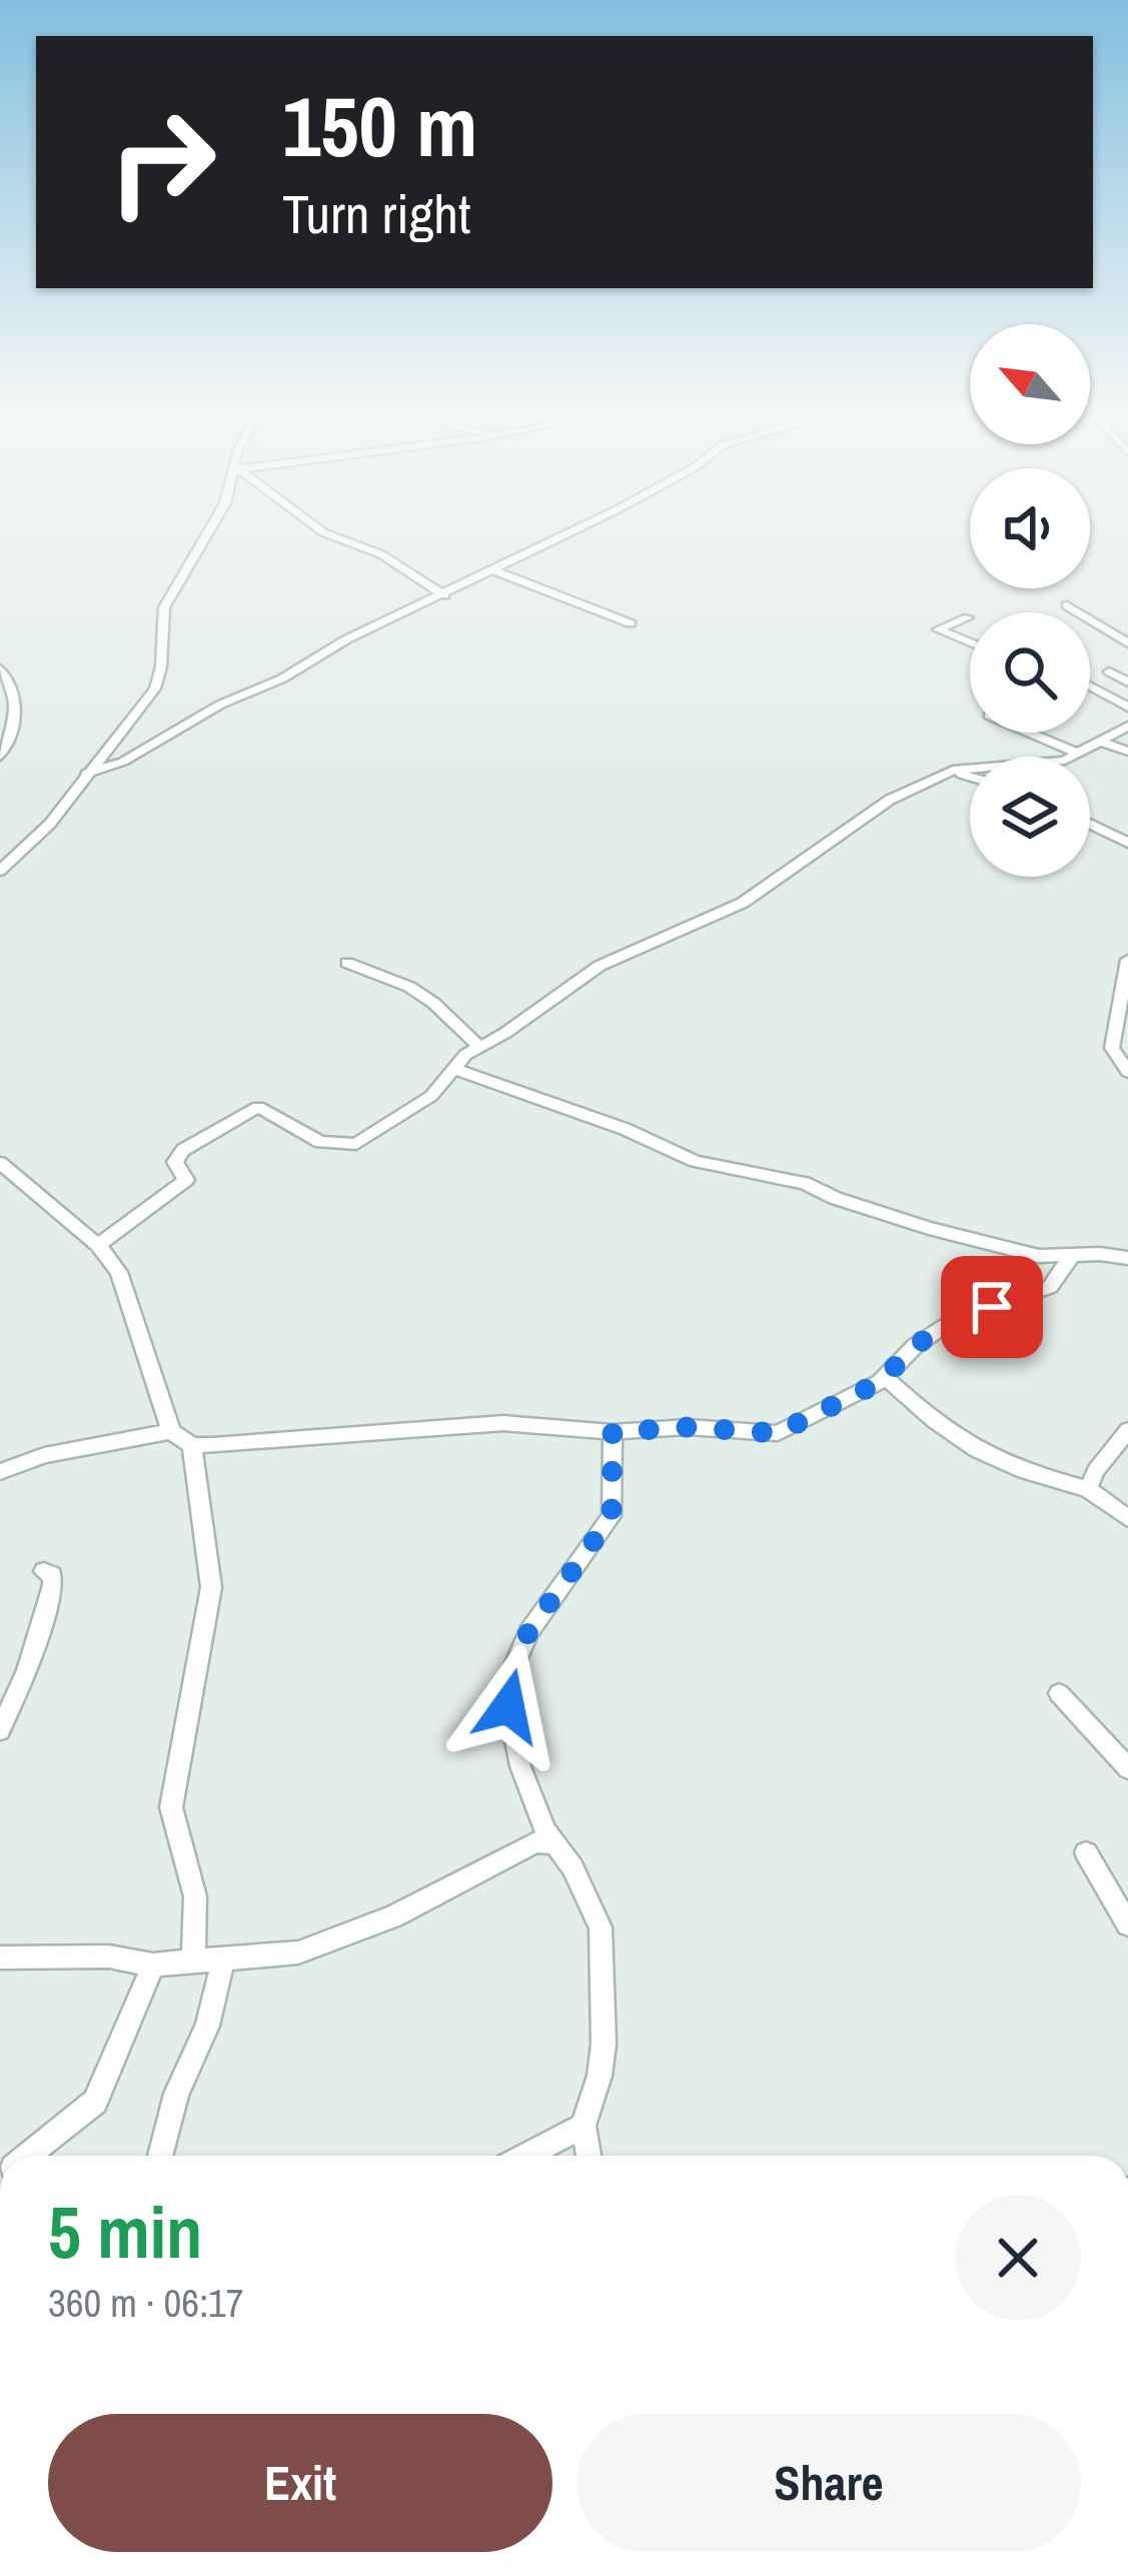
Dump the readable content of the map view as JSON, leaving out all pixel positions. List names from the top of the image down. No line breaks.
{"north":"top left","page":{"turn":["150 m","Turn right"],"heading":["5 min","360 m · 06:17"],"buttons":["Exit","Share"]}}
